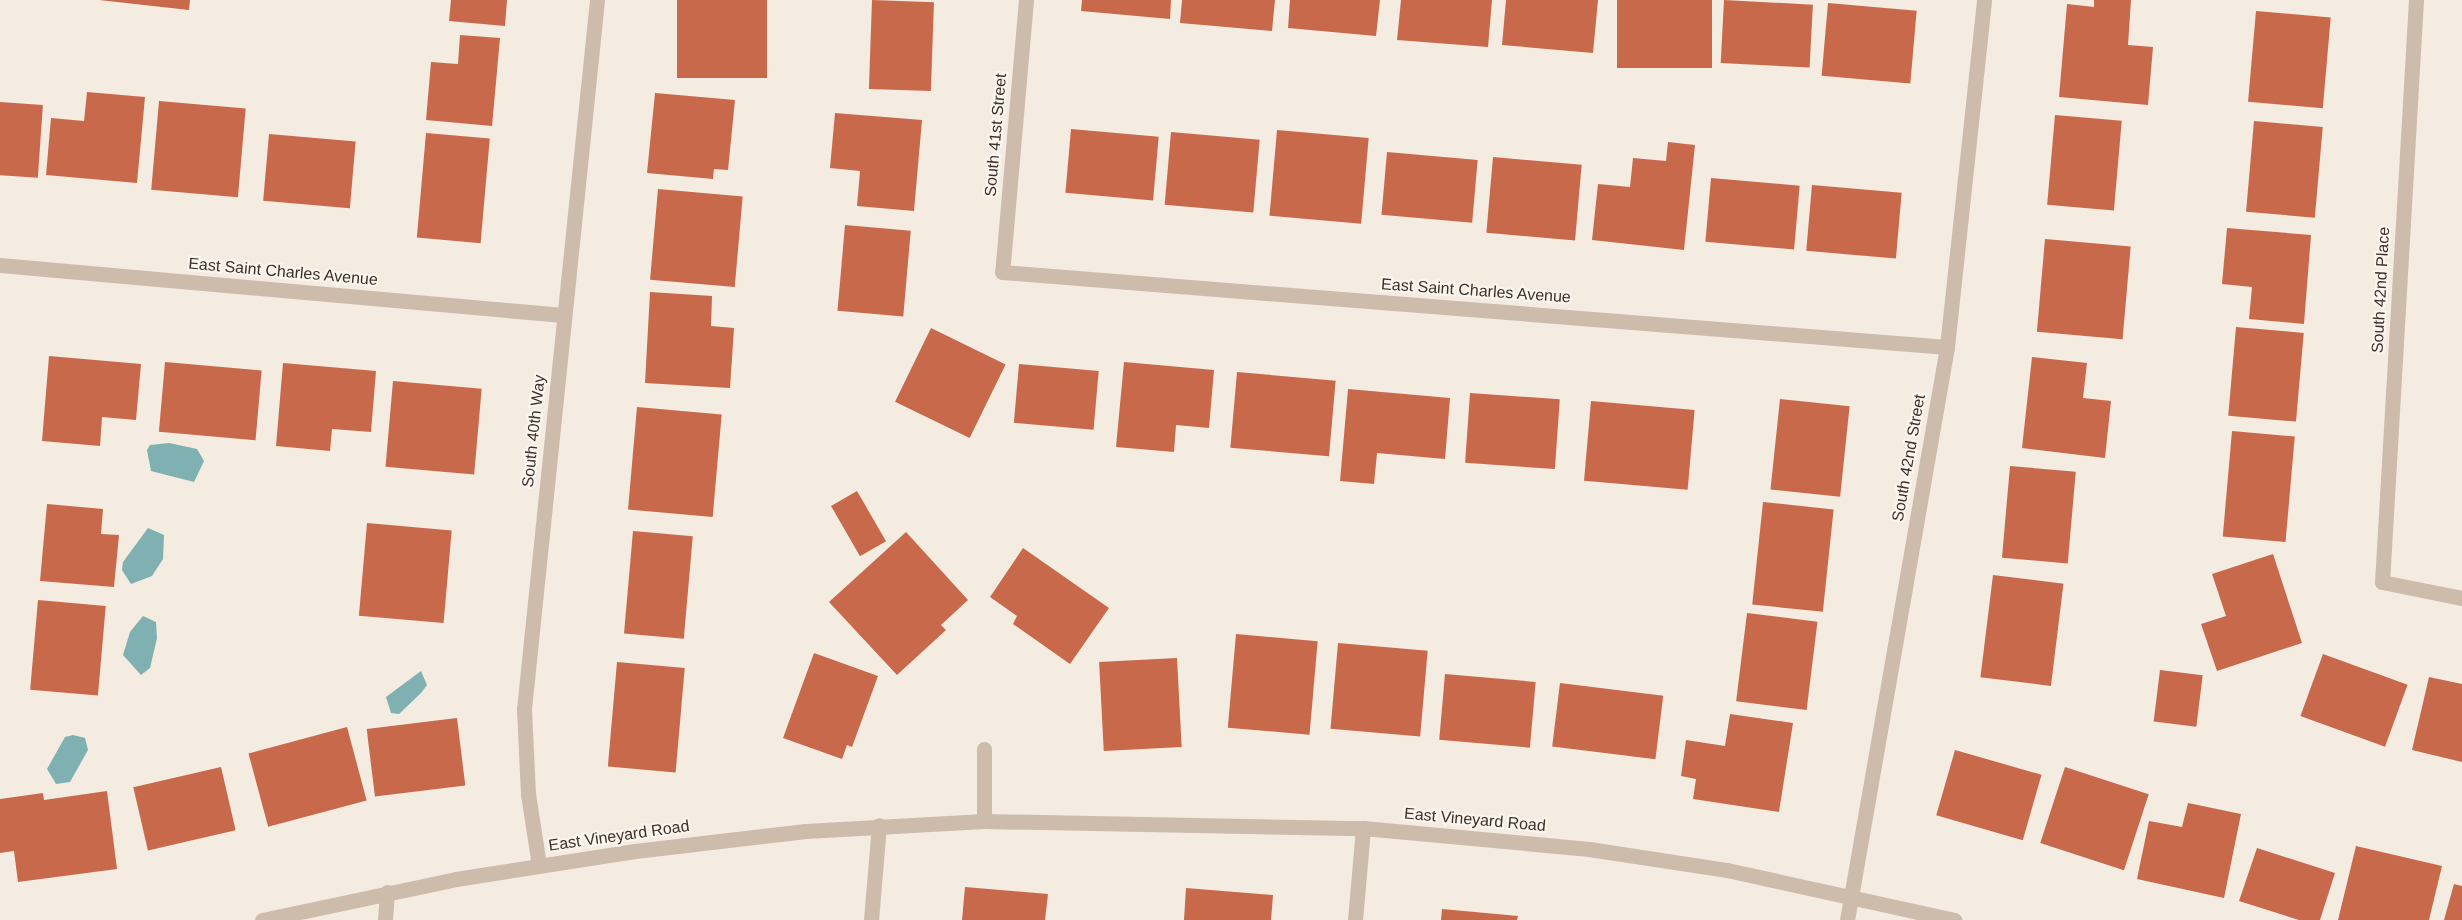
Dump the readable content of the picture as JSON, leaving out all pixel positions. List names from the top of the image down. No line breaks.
{"streets":{"street":["South 41st Street","East Saint Charles Avenue","South 42nd Place","South 40th Way","South 42nd Street","East Vineyard Road"]},"crossings":[["South 41st Street","East Saint Charles Avenue"],["East Saint Charles Avenue","South 40th Way"],["East Saint Charles Avenue","South 42nd Street"],["South 40th Way","East Vineyard Road"],["South 42nd Street","East Vineyard Road"]]}
